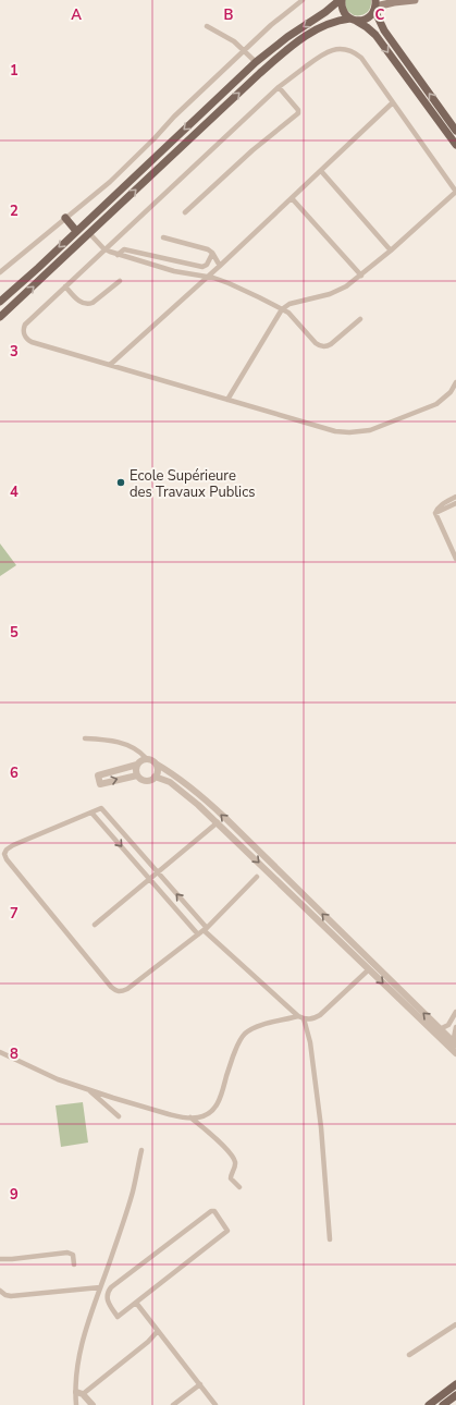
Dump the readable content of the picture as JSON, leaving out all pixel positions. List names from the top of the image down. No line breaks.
{"places":["Ecole Supérieure des Travaux Publics"],"grid":{"columns":["A","B","C"],"rows":["1","2","3","4","5","6","7","8","9"]}}
